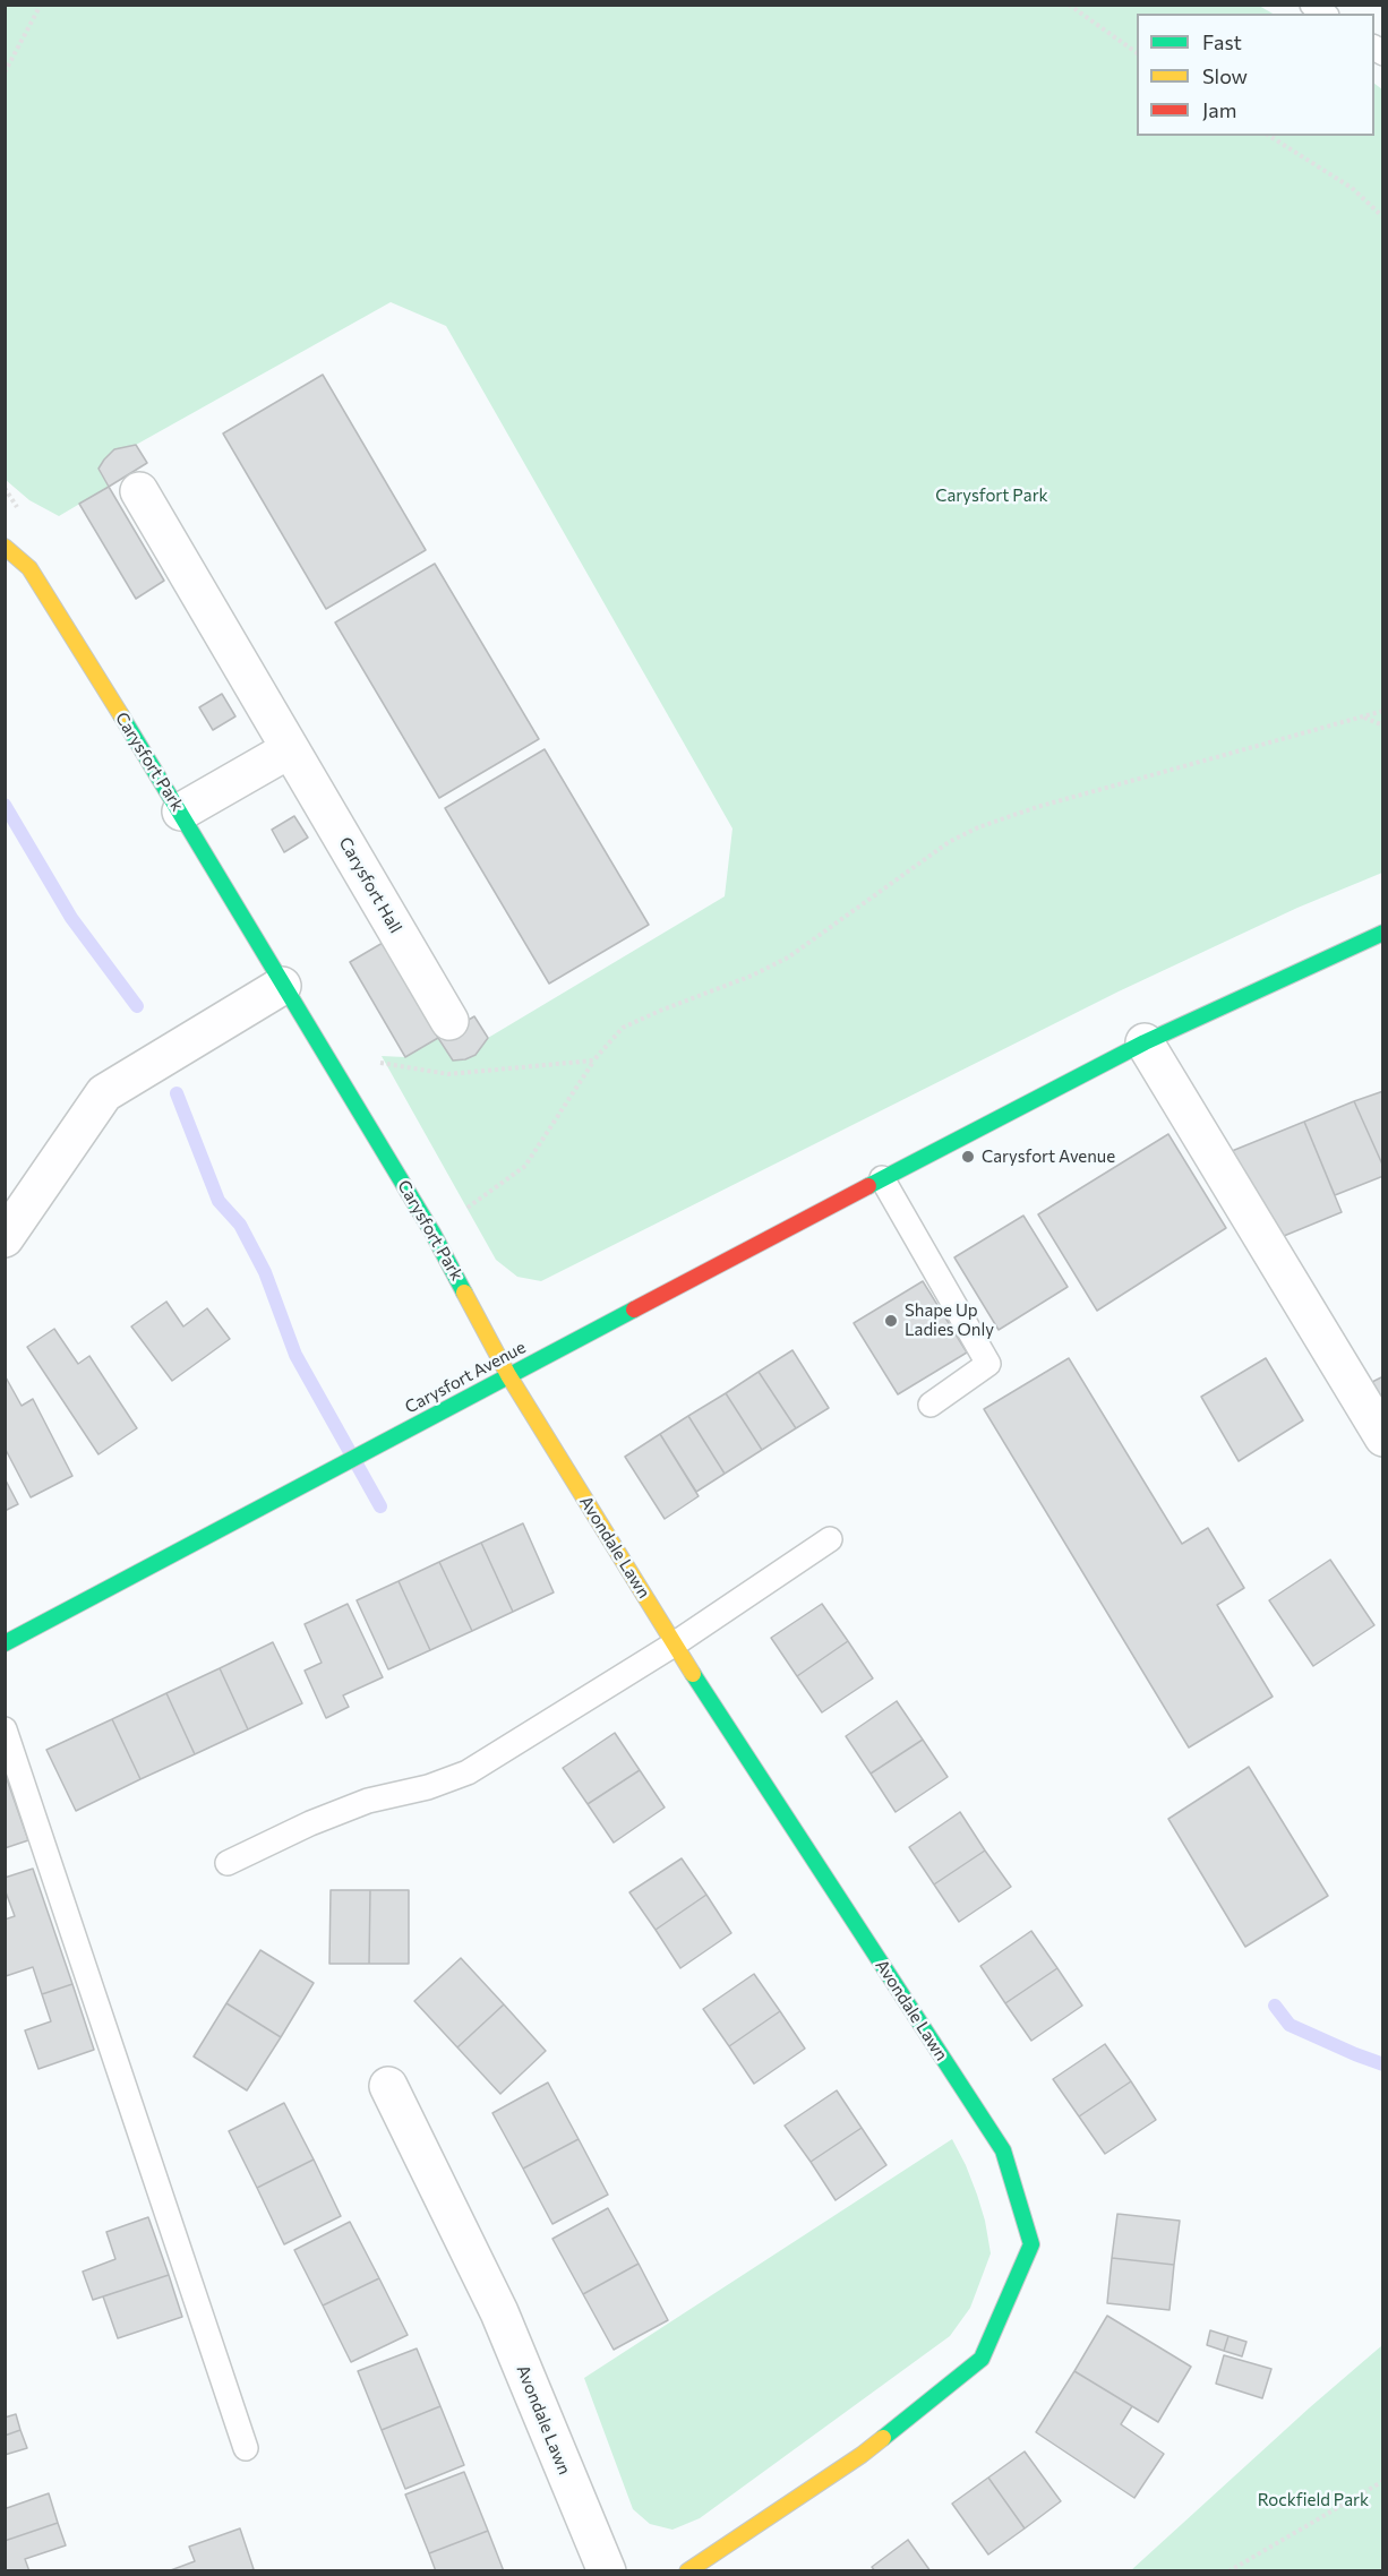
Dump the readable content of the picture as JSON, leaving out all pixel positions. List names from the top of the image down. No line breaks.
{"streets":{"street":["Carysfort Park","Carysfort Hall","Carysfort Avenue","Avondale Lawn"]},"crossings":[["Carysfort Park","Carysfort Avenue"],["Carysfort Park","Avondale Lawn"],["Carysfort Avenue","Avondale Lawn"]],"parks":["Carysfort Park","Rockfield Park"],"places":["Carysfort Avenue","Shape Up Ladies Only"],"legend":["Fast","Slow","Jam"]}
